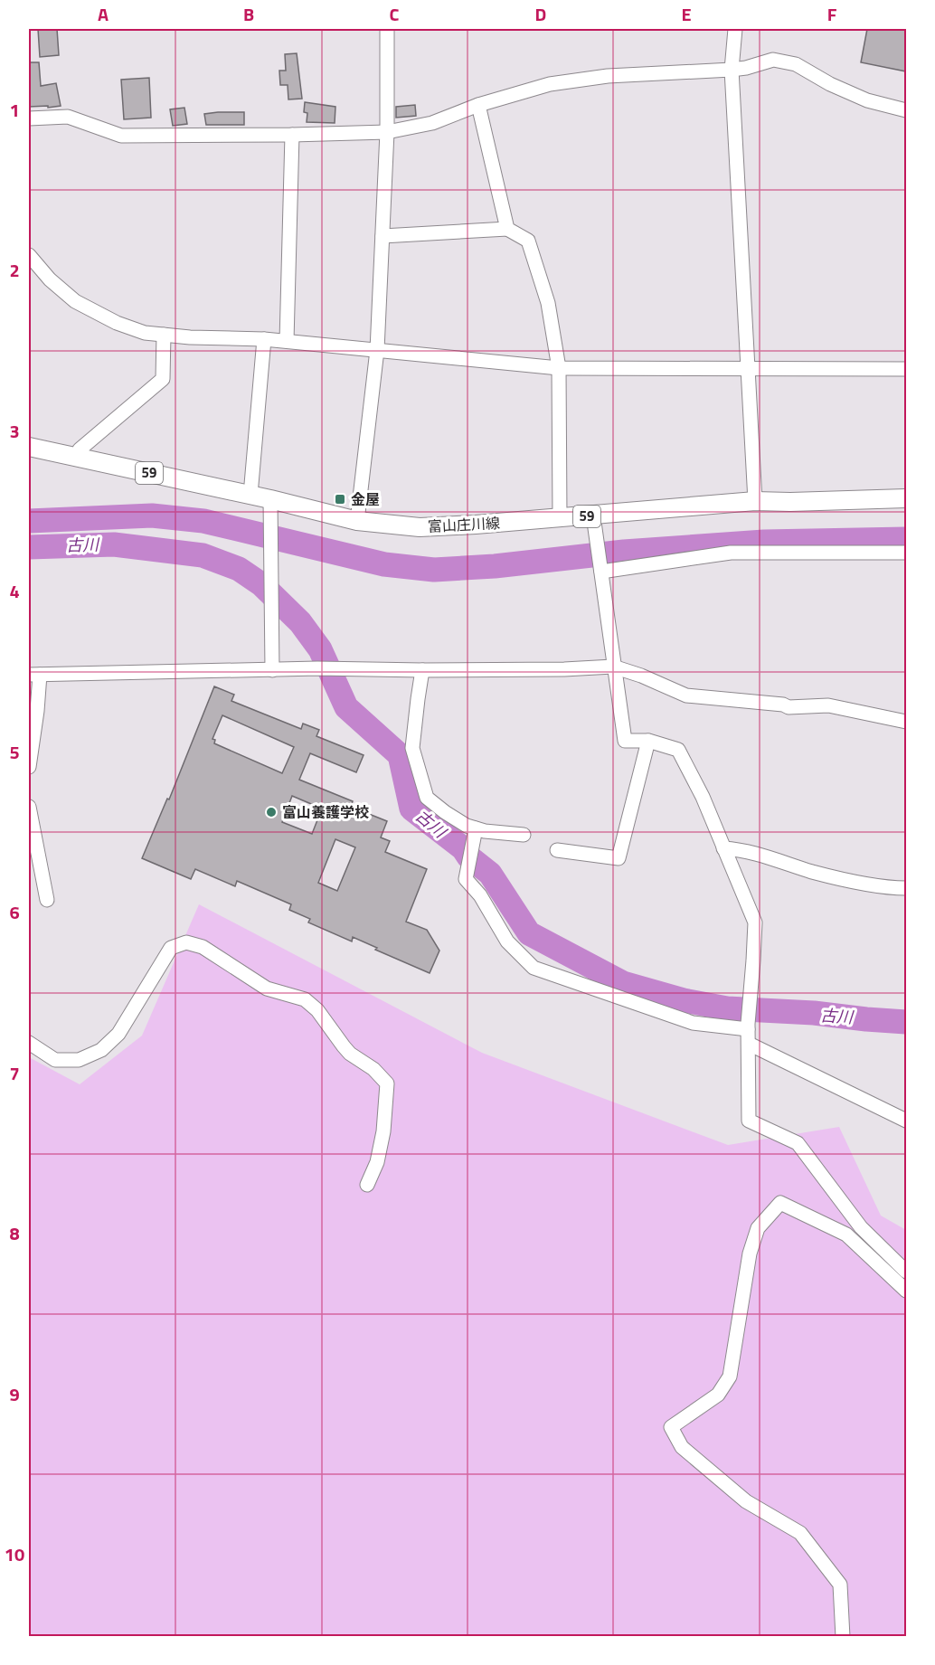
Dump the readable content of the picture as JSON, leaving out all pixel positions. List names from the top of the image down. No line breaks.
{"streets":{"main road":["59","富山庄川線"]},"water":["古川"],"places":{"transit":["金屋"],"other":["富山養護学校"]},"grid":{"columns":["A","B","C","D","E","F"],"rows":["1","2","3","4","5","6","7","8","9","10"]}}
